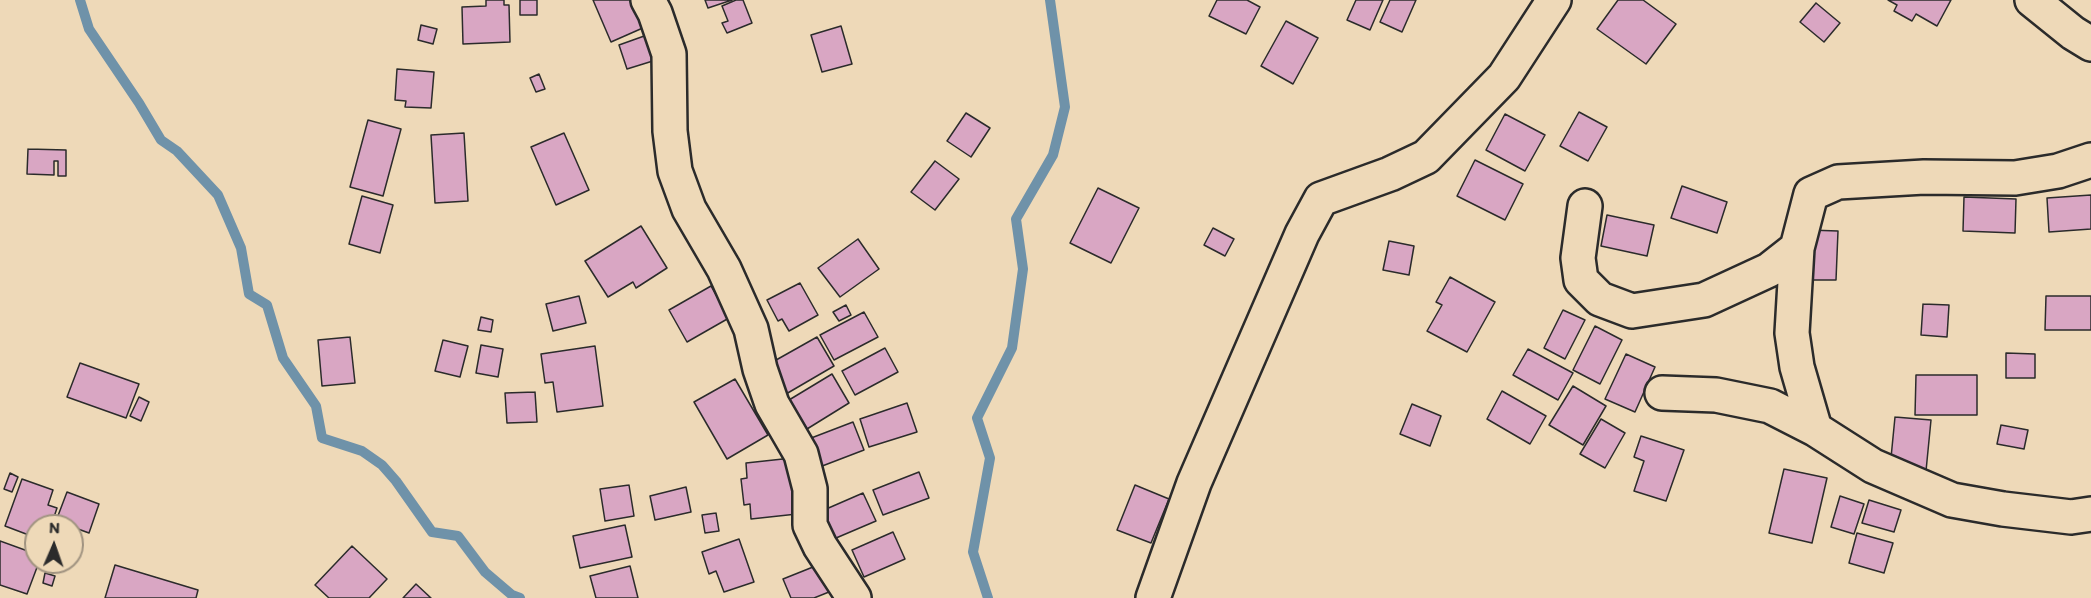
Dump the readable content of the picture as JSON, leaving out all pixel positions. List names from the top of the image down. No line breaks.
{"north":"top"}
